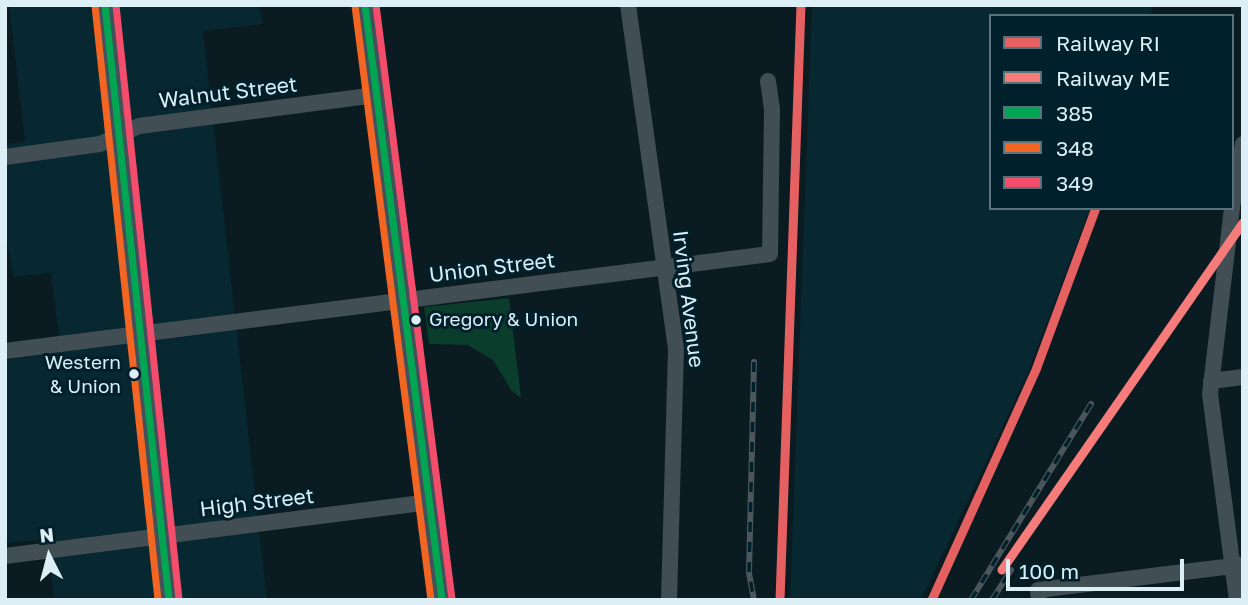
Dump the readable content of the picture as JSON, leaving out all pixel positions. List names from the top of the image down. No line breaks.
{"streets":{"street":["Walnut Street","Union Street","Irving Avenue","High Street"]},"crossings":[["Union Street","Irving Avenue"]],"places":["Gregory & Union","Western & Union"],"lines":["rail line RI","transit line 385","transit line 349","transit line 348","rail line ME"],"legend":["Railway RI","Railway ME","385","348","349"],"scale_bar":"100 m","north":"top"}
